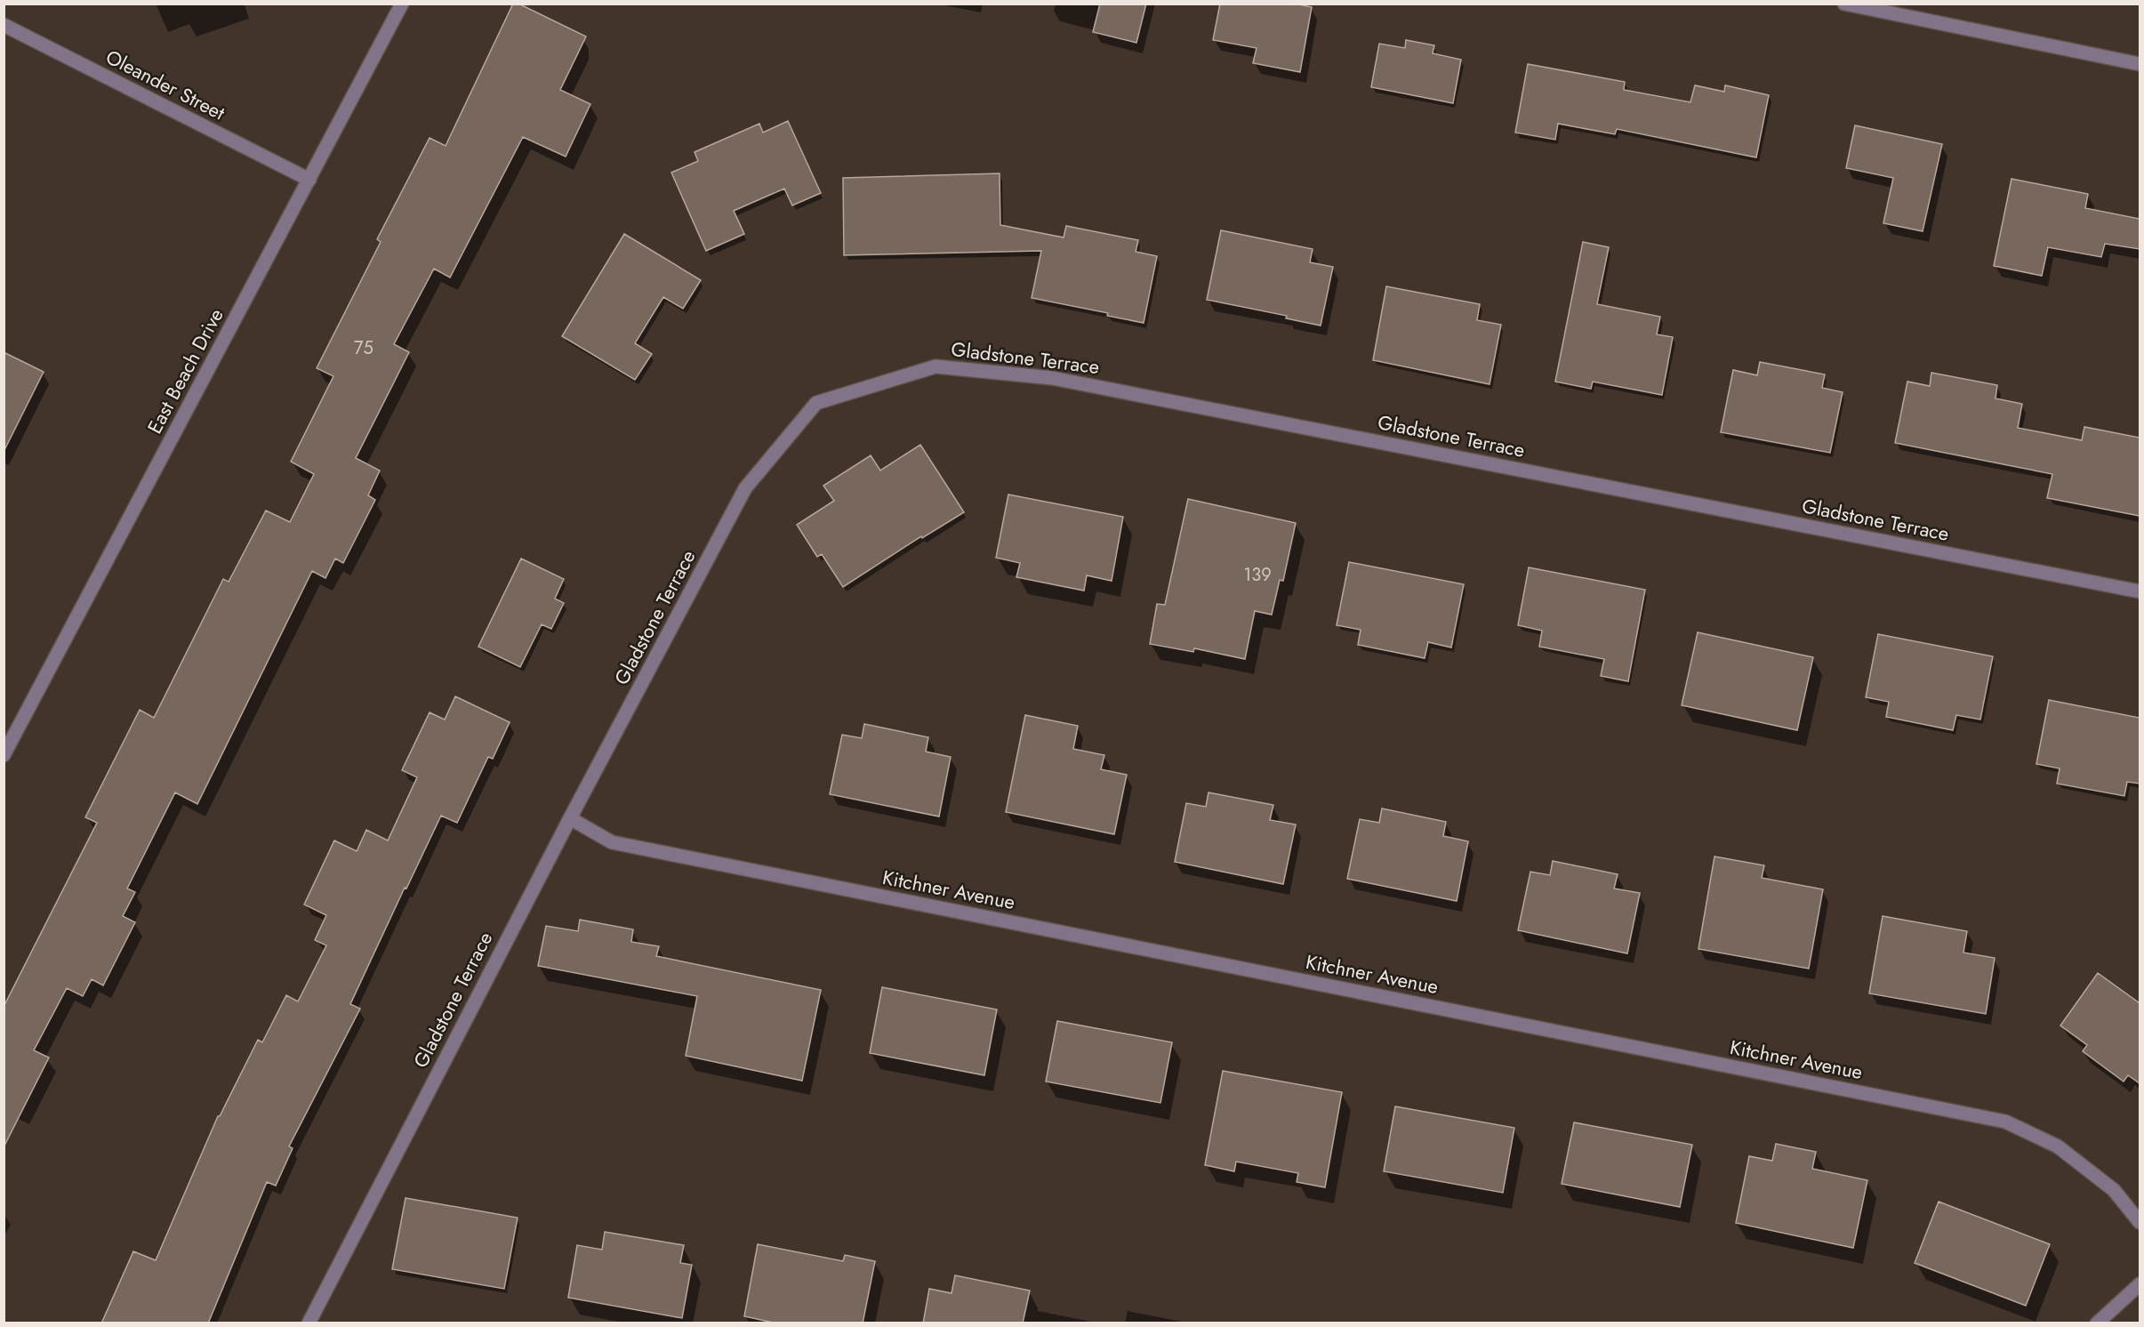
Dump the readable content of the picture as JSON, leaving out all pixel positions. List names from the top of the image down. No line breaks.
{"streets":{"street":["Oleander Street","Gladstone Terrace","East Beach Drive","Kitchner Avenue"]},"crossings":[["Oleander Street","East Beach Drive"],["Gladstone Terrace","Kitchner Avenue"]],"house_numbers":["75","139"]}
